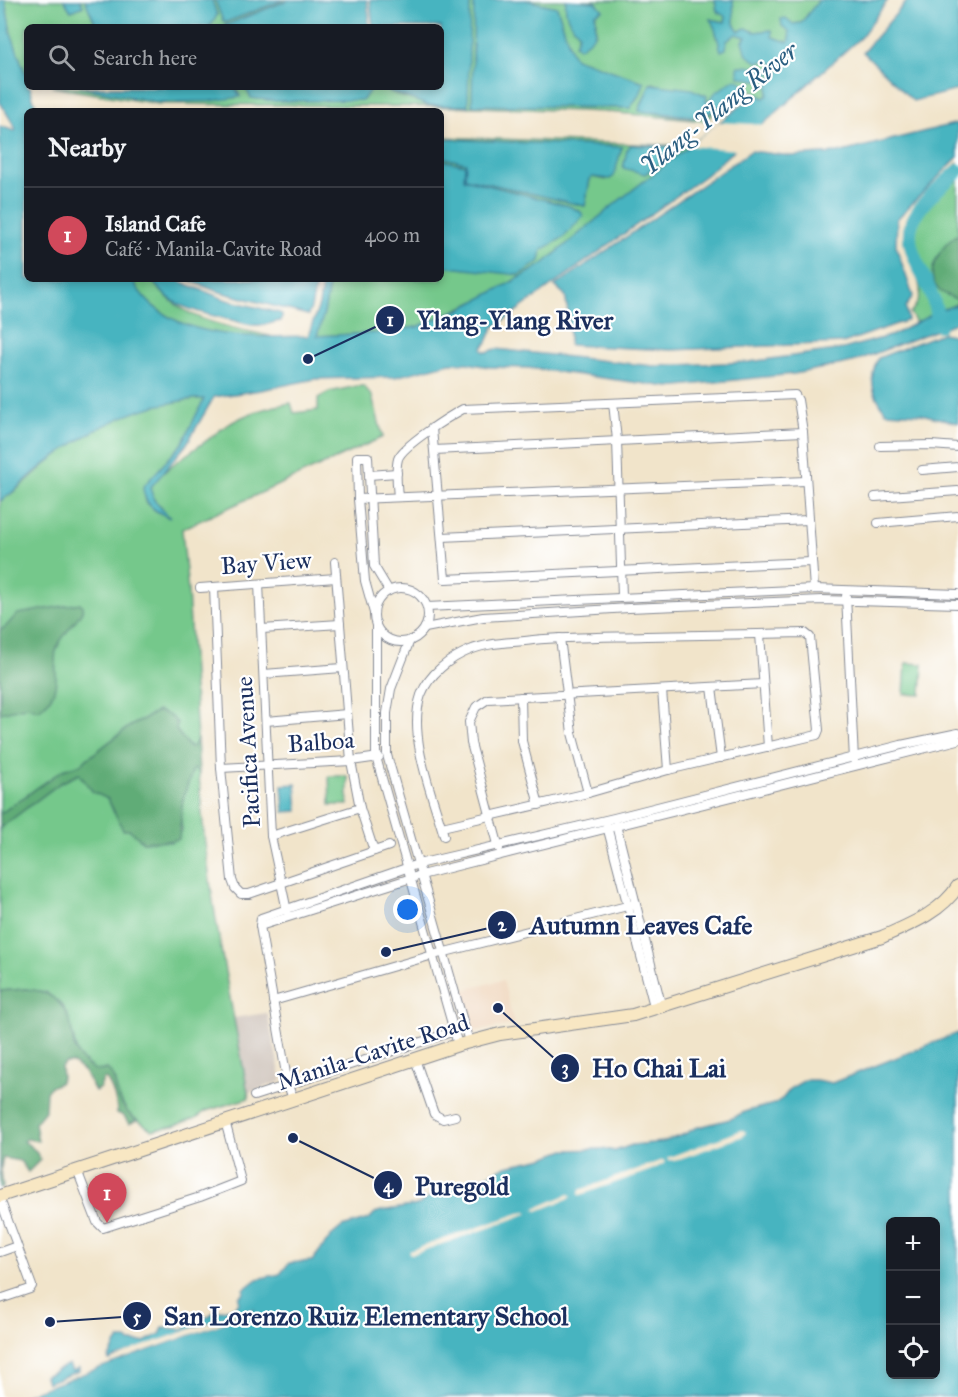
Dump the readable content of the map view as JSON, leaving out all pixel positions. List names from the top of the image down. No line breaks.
{"streets":{"main road":["Manila-Cavite Road"],"street":["Bay View","Balboa","Pacifica Avenue"]},"crossings":[["Bay View","Pacifica Avenue"],["Balboa","Pacifica Avenue"]],"water":["Ylang-Ylang River"],"places":["Ylang-Ylang River","Autumn Leaves Cafe","Ho Chai Lai","Puregold","San Lorenzo Ruiz Elementary School"],"page":{"search":"Search here","heading":"Nearby","list":[{"mark":"1","name":"Island Cafe","note":"Café · Manila-Cavite Road","value":"400 m"}],"pins":"1","map_buttons":["+","−"]}}
